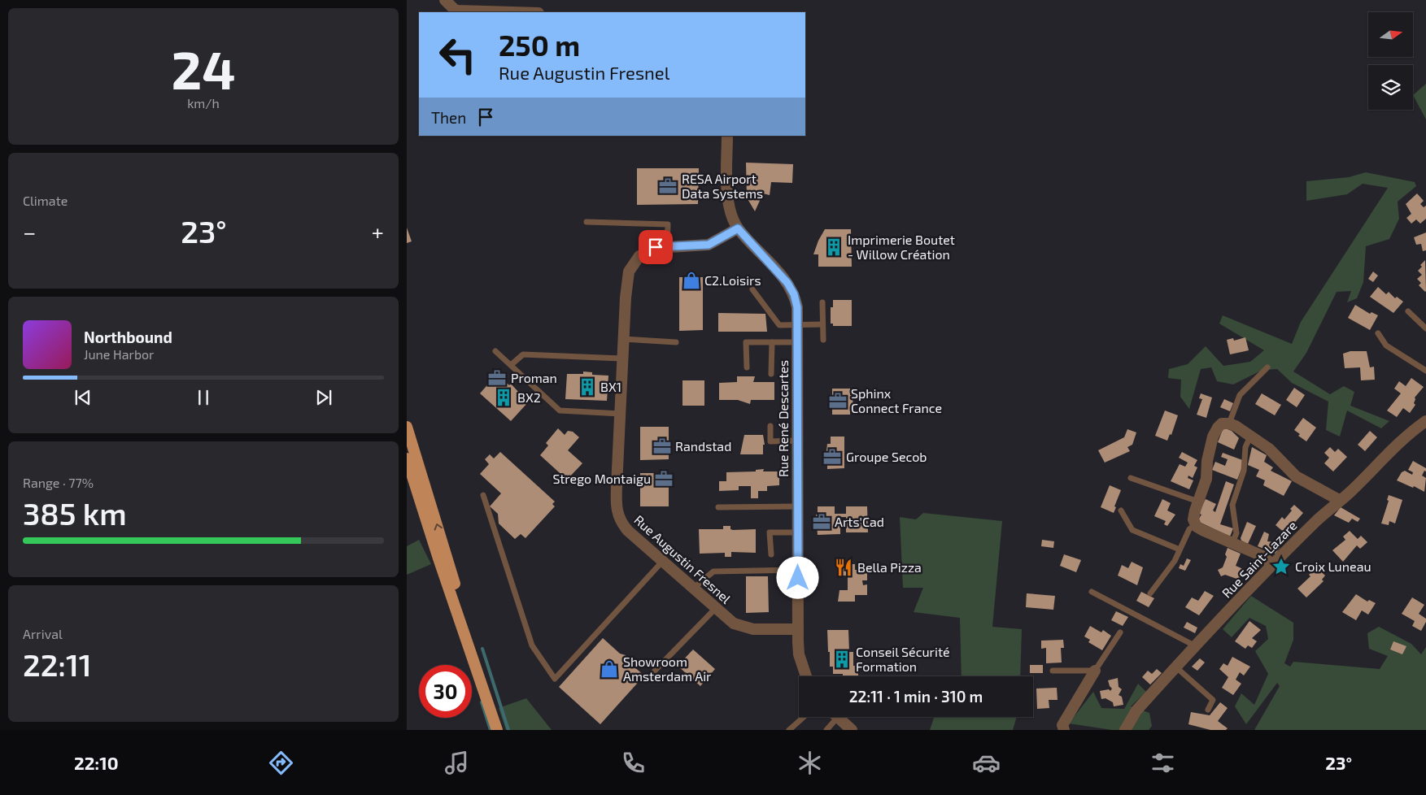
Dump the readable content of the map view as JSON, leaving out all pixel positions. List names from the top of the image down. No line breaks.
{"streets":{"street":["Rue René Descartes","Rue Augustin Fresnel","Rue Saint-Lazare"]},"crossings":[["Rue René Descartes","Rue Augustin Fresnel"]],"places":{"office":["RESA Airport Data Systems","Proman","Sphinx Connect France","Randstad","Groupe Secob","Strego Montaigu","Arts'Cad"],"building":["Imprimerie Boutet - Willow Création","BX1","BX2","Conseil Sécurité Formation"],"shop":["C2.Loisirs","Showroom Amsterdam Air"],"place":["Croix Luneau"],"restaurant":["Bella Pizza"]},"north":"right","page":{"tile":[["24","km/h"],"Climate",["Range · 77%","385 km"],["Arrival","22:11"]],"turn":["250 m","Rue Augustin Fresnel"],"then":"Then","heat":["−","23°","+"],"song":["Northbound","June Harbor"],"limit":"30","trip":"22:11 · 1 min · 310 m","tabs":["22:10","23°"]}}
